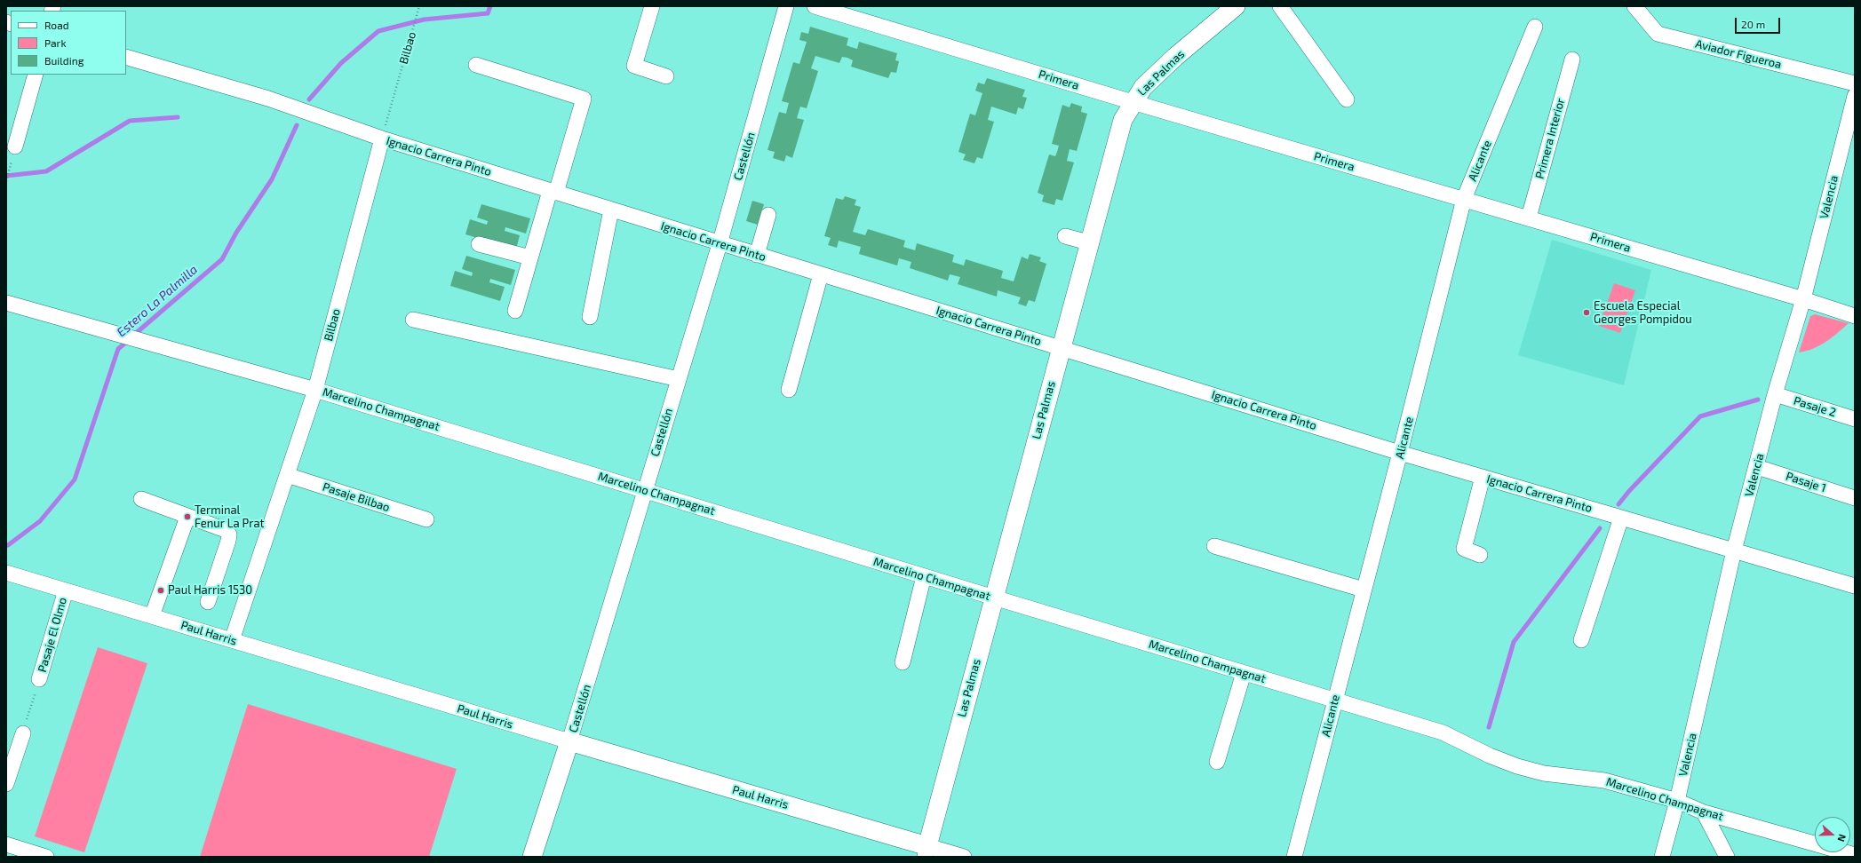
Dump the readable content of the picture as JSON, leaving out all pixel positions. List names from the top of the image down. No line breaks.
{"streets":{"main road":["Las Palmas","Castellón","Paul Harris"],"street":["Bilbao","Aviador Figueroa","Primera","Primera Interior","Ignacio Carrera Pinto","Alicante","Valencia","Pasaje 2","Marcelino Champagnat","Pasaje 1","Pasaje Bilbao","Pasaje El Olmo"]},"crossings":[["Bilbao","Ignacio Carrera Pinto"],["Bilbao","Marcelino Champagnat"],["Bilbao","Pasaje Bilbao"],["Bilbao","Paul Harris"],["Las Palmas","Primera"],["Las Palmas","Ignacio Carrera Pinto"],["Las Palmas","Marcelino Champagnat"],["Las Palmas","Paul Harris"],["Primera","Primera Interior"],["Primera","Alicante"],["Primera","Valencia"],["Ignacio Carrera Pinto","Castellón"],["Ignacio Carrera Pinto","Alicante"],["Ignacio Carrera Pinto","Valencia"],["Castellón","Marcelino Champagnat"],["Castellón","Paul Harris"],["Alicante","Marcelino Champagnat"],["Valencia","Pasaje 2"],["Valencia","Marcelino Champagnat"],["Valencia","Pasaje 1"],["Paul Harris","Pasaje El Olmo"]],"water":["Estero La Palmilla"],"places":["Escuela Especial Georges Pompidou","Terminal Fenur La Prat","Paul Harris 1530"],"legend":["Road","Park","Building"],"scale_bar":"20 m","north":"right"}
